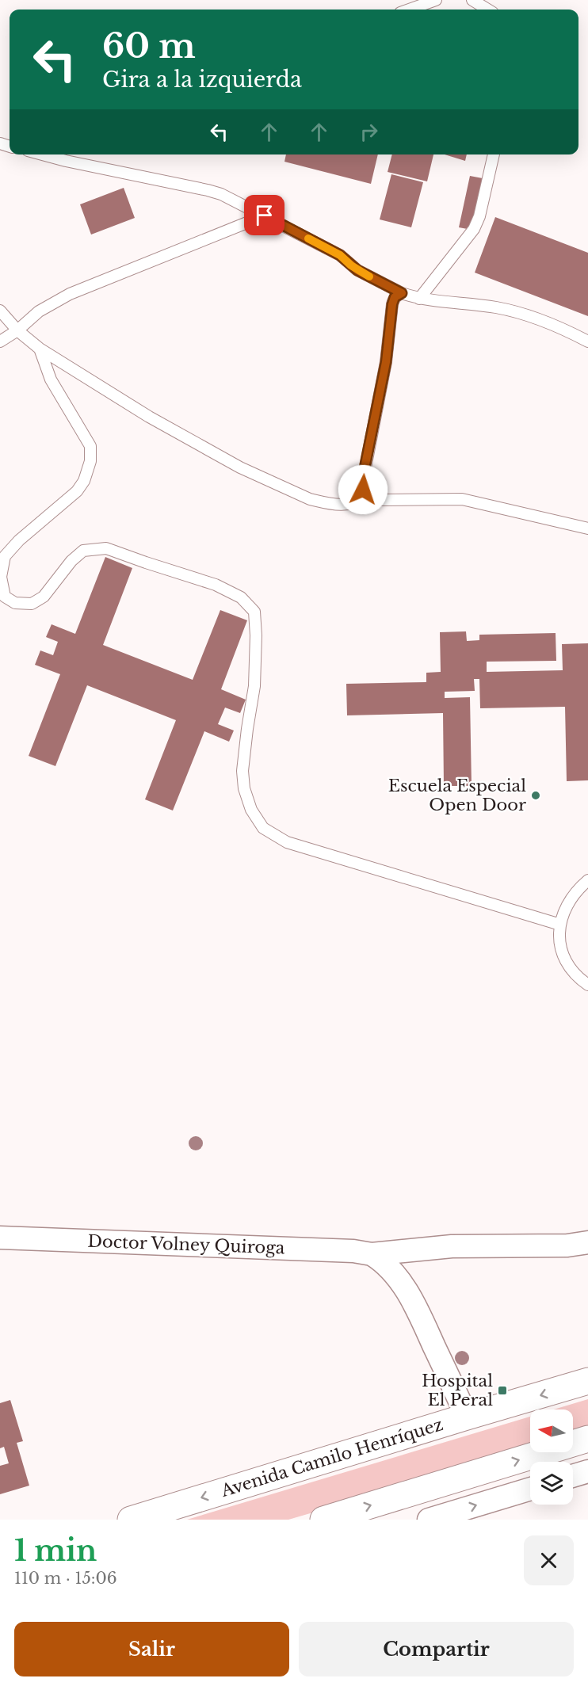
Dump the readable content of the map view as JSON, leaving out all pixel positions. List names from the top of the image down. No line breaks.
{"streets":{"main road":["Avenida Camilo Henríquez"],"street":["Doctor Volney Quiroga"]},"places":{"other":["Escuela Especial Open Door"],"transit":["Hospital El Peral"]},"north":"left","page":{"turn":["60 m","Gira a la izquierda"],"heading":["1 min","110 m · 15:06"],"buttons":["Salir","Compartir"]}}
